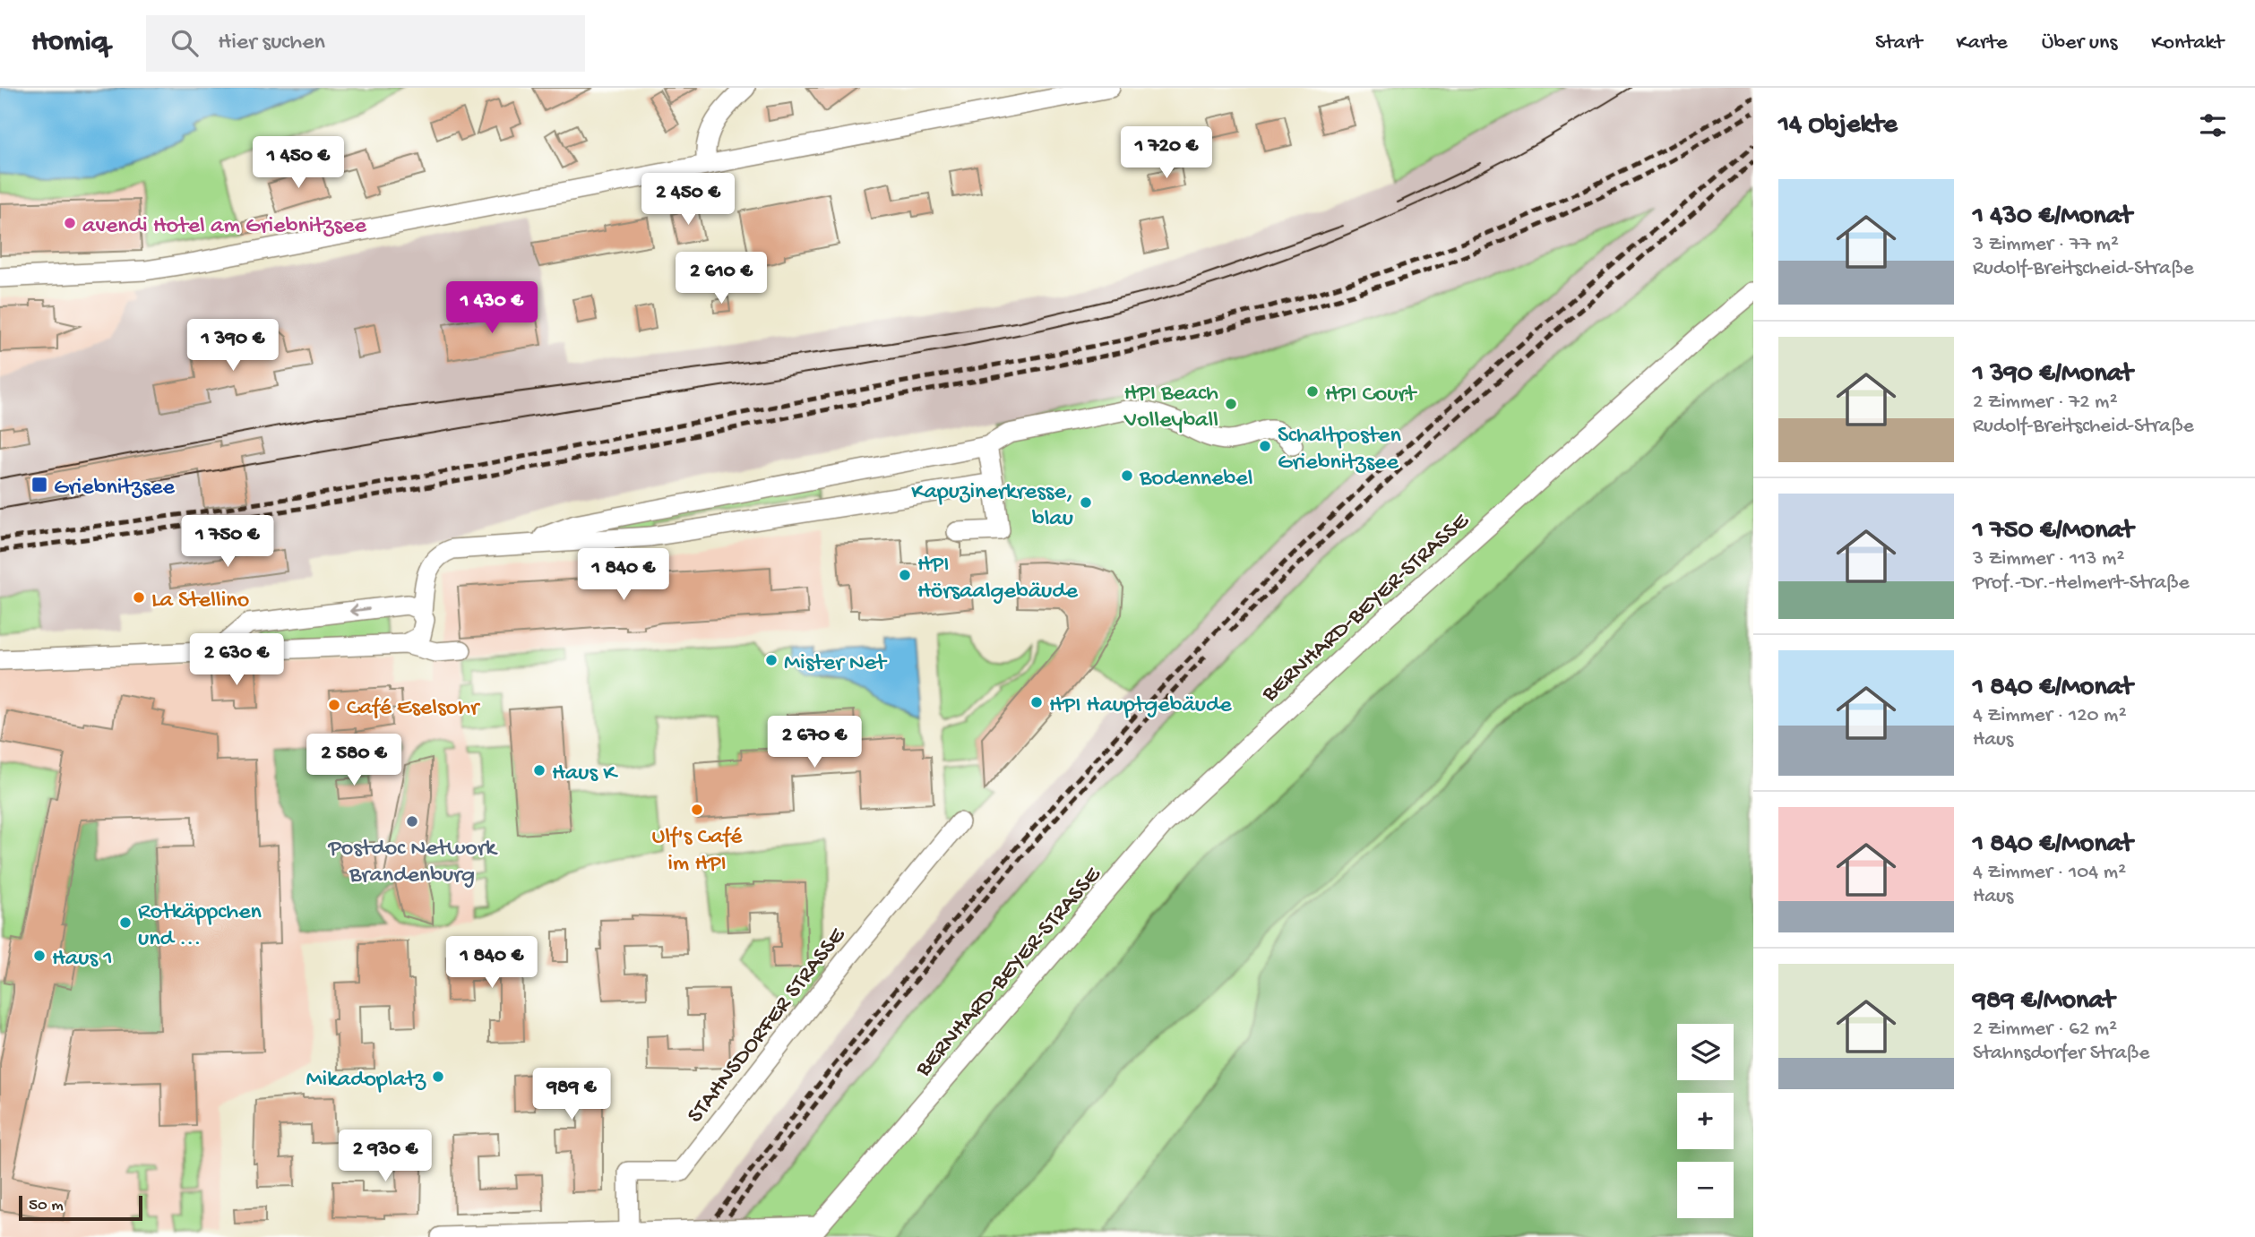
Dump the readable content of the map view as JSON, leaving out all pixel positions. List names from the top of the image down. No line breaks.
{"streets":{"street":["BERNHARD-BEYER-STRASSE","STAHNSDORFER STRASSE"]},"places":{"other":["avendi Hotel am Griebnitzsee","HPI Court","HPI Beach Volleyball","Schaltposten Griebnitzsee","Bodennebel","Kapuzinerkresse, blau","HPI Hörsaalgebäude","La Stellino","Mister Net","HPI Hauptgebäude","Café Eselsohr","Haus K","Ulf's Café im HPI","Postdoc Network Brandenburg","Rotkäppchen und ...","Haus 1","Mikadoplatz"],"transit":["Griebnitzsee"]},"scale_bar":"50 m","page":{"header":"Homiq","search":"Hier suchen","nav":["Start","Karte","Über uns","Kontakt"],"heading":"14 Objekte","price":["1 720 €","1 450 €","2 450 €","2 610 €","1 430 €","1 390 €","1 750 €","1 840 €","2 630 €","2 670 €","2 580 €","1 840 €","989 €","2 930 €"],"list":[{"name":"1 430 €/Monat","note":"3 Zimmer · 77 m² · Rudolf-Breitscheid-Straße"},{"name":"1 390 €/Monat","note":"2 Zimmer · 72 m² · Rudolf-Breitscheid-Straße"},{"name":"1 750 €/Monat","note":"3 Zimmer · 113 m² · Prof.-Dr.-Helmert-Straße"},{"name":"1 840 €/Monat","note":"4 Zimmer · 120 m² · Haus"},{"name":"1 840 €/Monat","note":"4 Zimmer · 104 m² · Haus"},{"name":"989 €/Monat","note":"2 Zimmer · 62 m² · Stahnsdorfer Straße"}],"map_buttons":["+","−"],"scale":"50 m"}}
